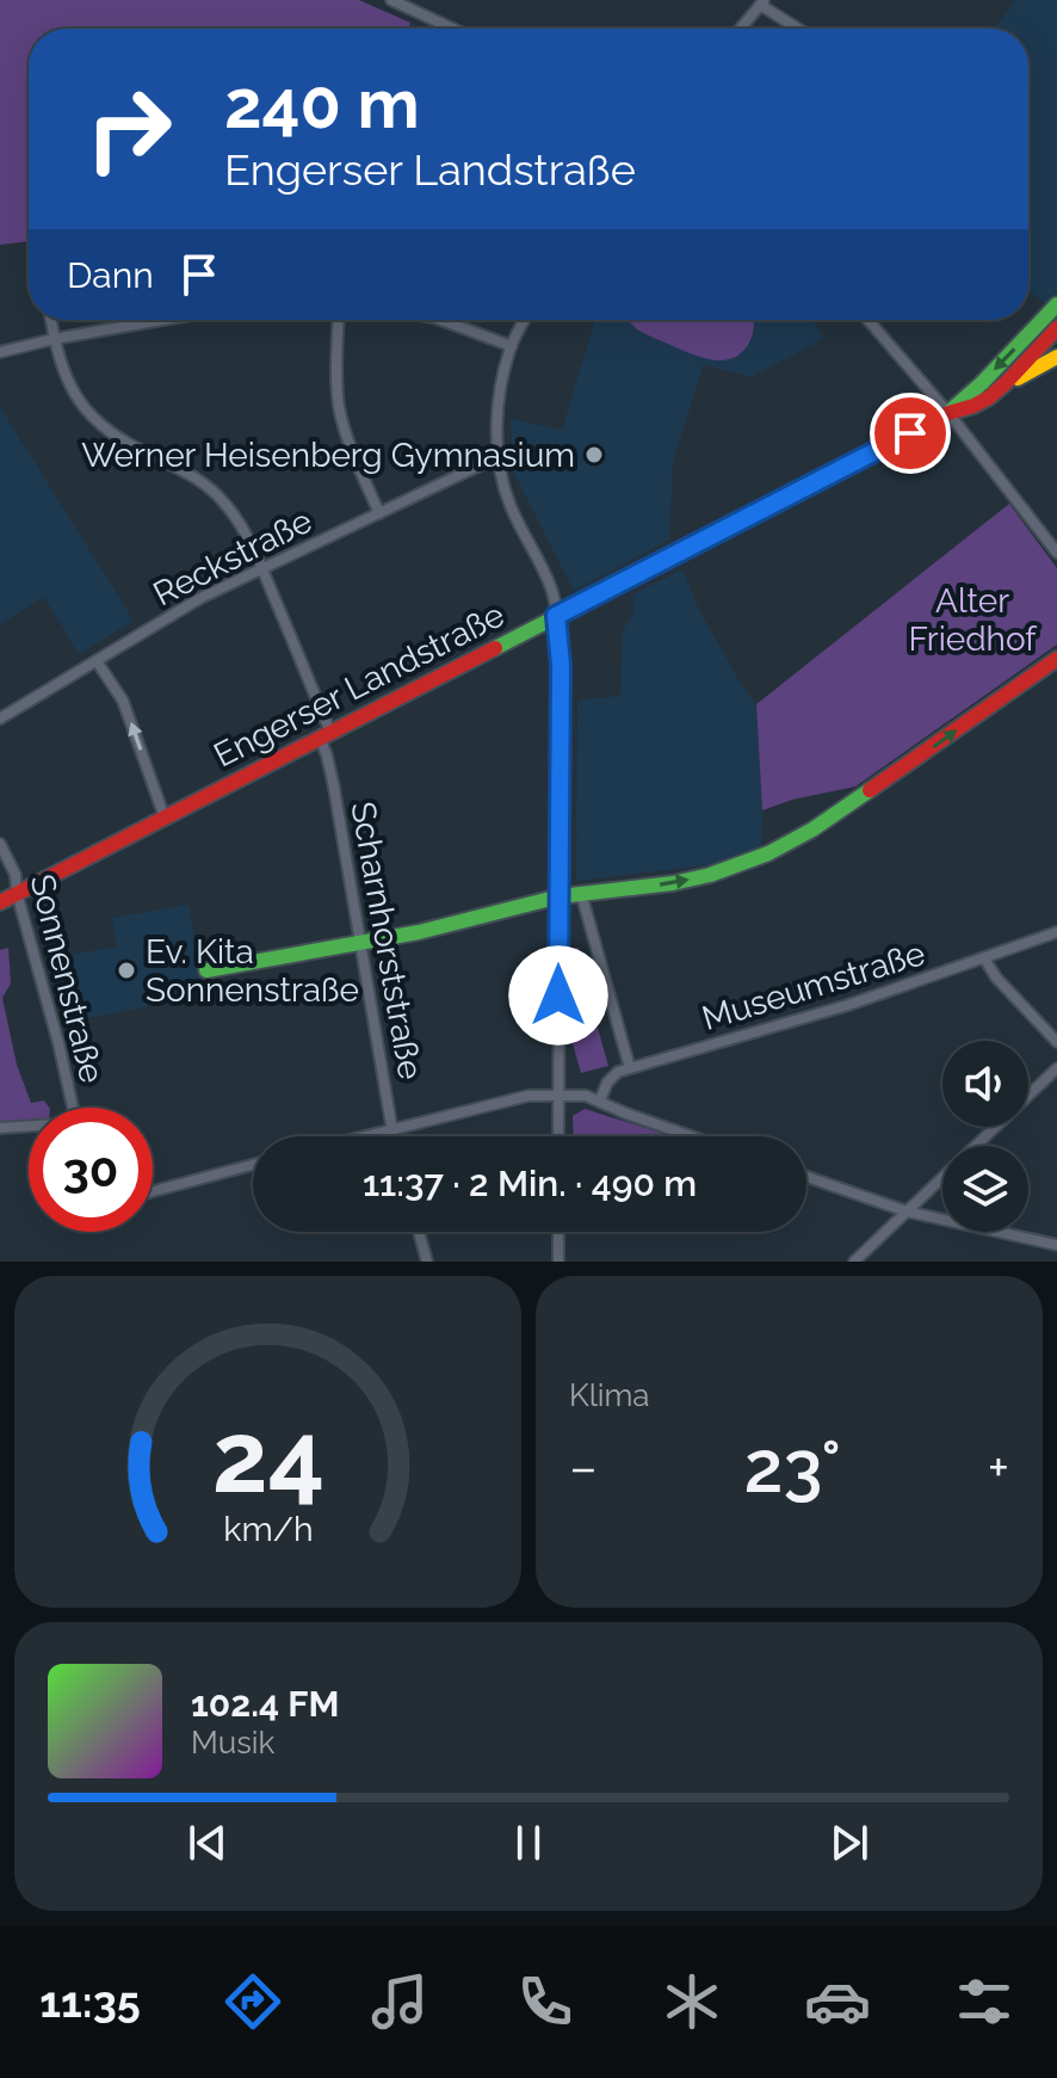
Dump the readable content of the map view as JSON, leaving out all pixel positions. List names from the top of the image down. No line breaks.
{"streets":{"main road":["Engerser Landstraße"],"street":["Reckstraße","Scharnhorststraße","Sonnenstraße","Museumstraße"]},"crossings":[["Reckstraße","Scharnhorststraße"],["Engerser Landstraße","Scharnhorststraße"],["Engerser Landstraße","Sonnenstraße"]],"parks":["Alter Friedhof"],"places":["Werner Heisenberg Gymnasium","Ev. Kita Sonnenstraße"],"page":{"turn":["240 m","Engerser Landstraße"],"then":"Dann","limit":"30","trip":"11:37 · 2 Min. · 490 m","tile":"Klima","heat":["−","23°","+"],"song":["102.4 FM","Musik"],"tabs":"11:35","gauge":["24","km/h"]}}
